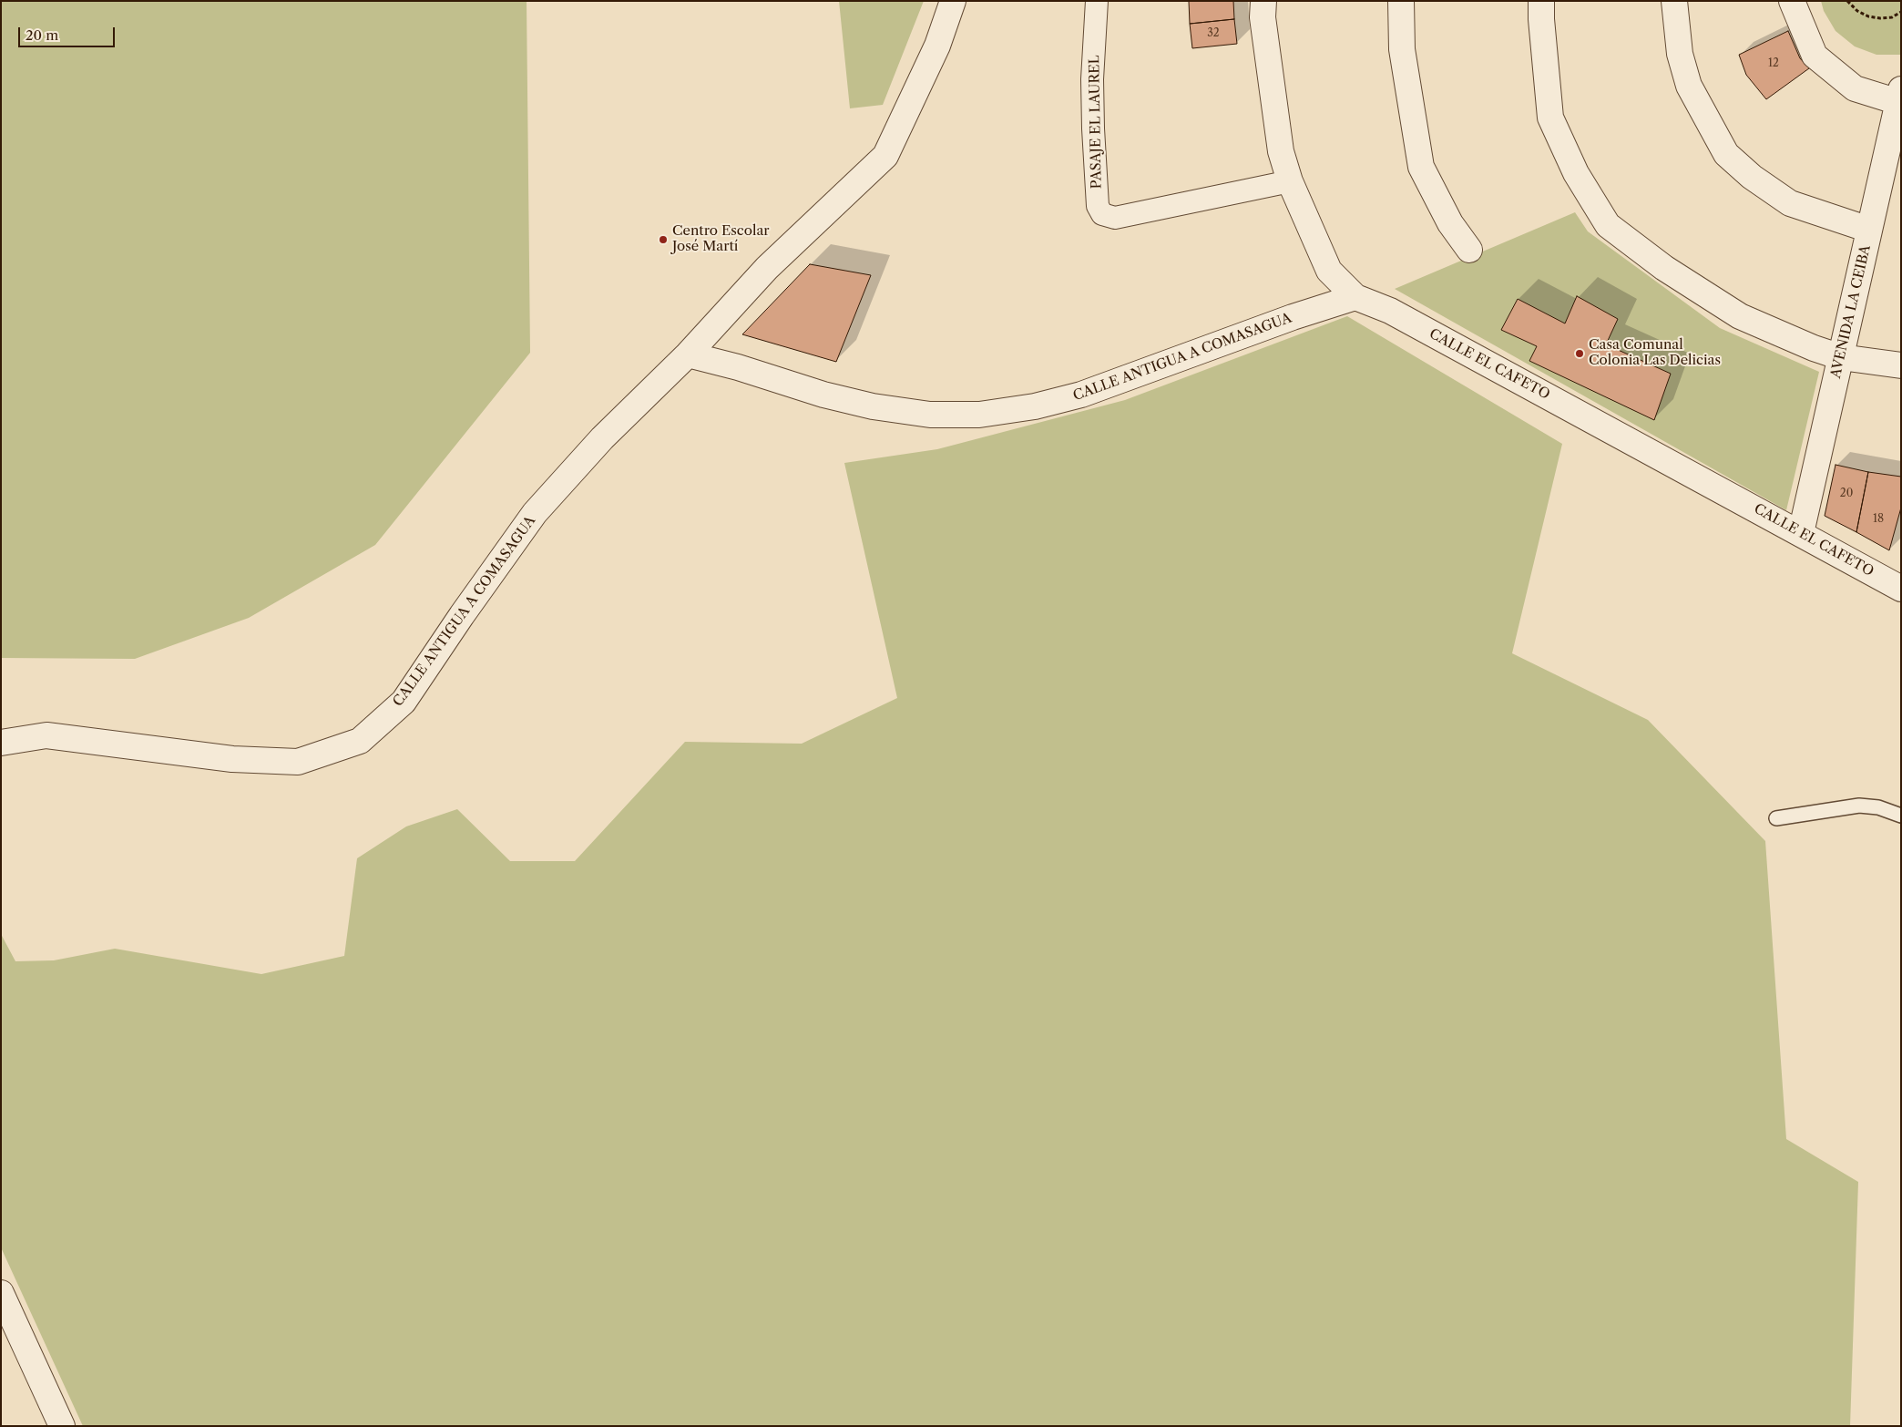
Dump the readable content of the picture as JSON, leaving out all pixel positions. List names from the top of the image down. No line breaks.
{"streets":{"street":["PASAJE EL LAUREL","AVENIDA LA CEIBA","CALLE ANTIGUA A COMASAGUA","CALLE EL CAFETO"]},"crossings":[["PASAJE EL LAUREL","CALLE EL CAFETO"],["AVENIDA LA CEIBA","CALLE EL CAFETO"],["CALLE ANTIGUA A COMASAGUA","CALLE EL CAFETO"]],"places":["Centro Escolar José Martí","Casa Comunal Colonia Las Delicias"],"house_numbers":["32","12","20","18"],"scale_bar":"20 m"}
